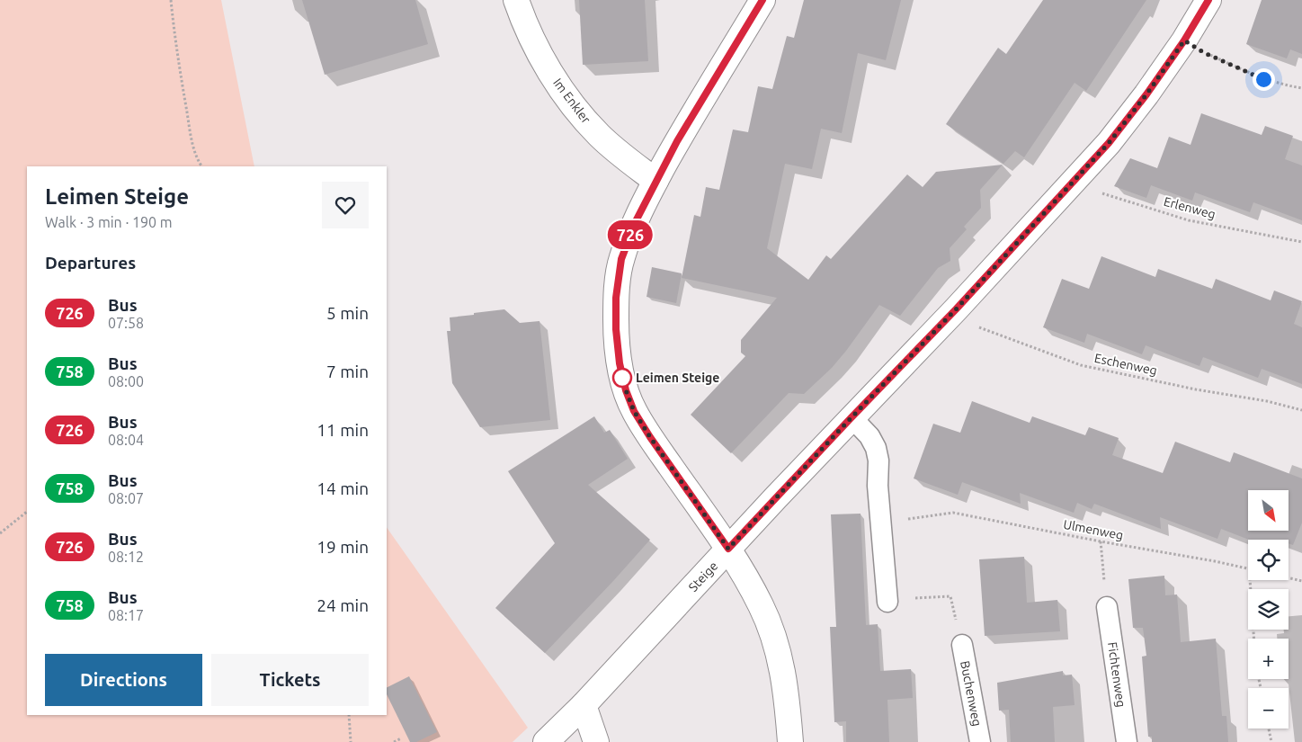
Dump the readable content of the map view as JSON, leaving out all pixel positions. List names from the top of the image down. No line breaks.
{"streets":{"street":["Im Enkler","Steige"],"lane":["Fichtenweg","Buchenweg"],"path":["Erlenweg","Eschenweg","Ulmenweg"]},"crossings":[["Erlenweg","Steige"],["Eschenweg","Steige"]],"places":["Leimen Steige"],"lines":["bus line 726"],"north":"bottom right","page":{"on_map":"726","heading":[["Leimen Steige","Walk · 3 min · 190 m"],"Departures"],"list":[{"mark":"726","name":"Bus","note":"07:58","value":"5 min"},{"mark":"758","name":"Bus","note":"08:00","value":"7 min"},{"mark":"726","name":"Bus","note":"08:04","value":"11 min"},{"mark":"758","name":"Bus","note":"08:07","value":"14 min"},{"mark":"726","name":"Bus","note":"08:12","value":"19 min"},{"mark":"758","name":"Bus","note":"08:17","value":"24 min"}],"map_buttons":["+","−"],"buttons":["Directions","Tickets"]}}
